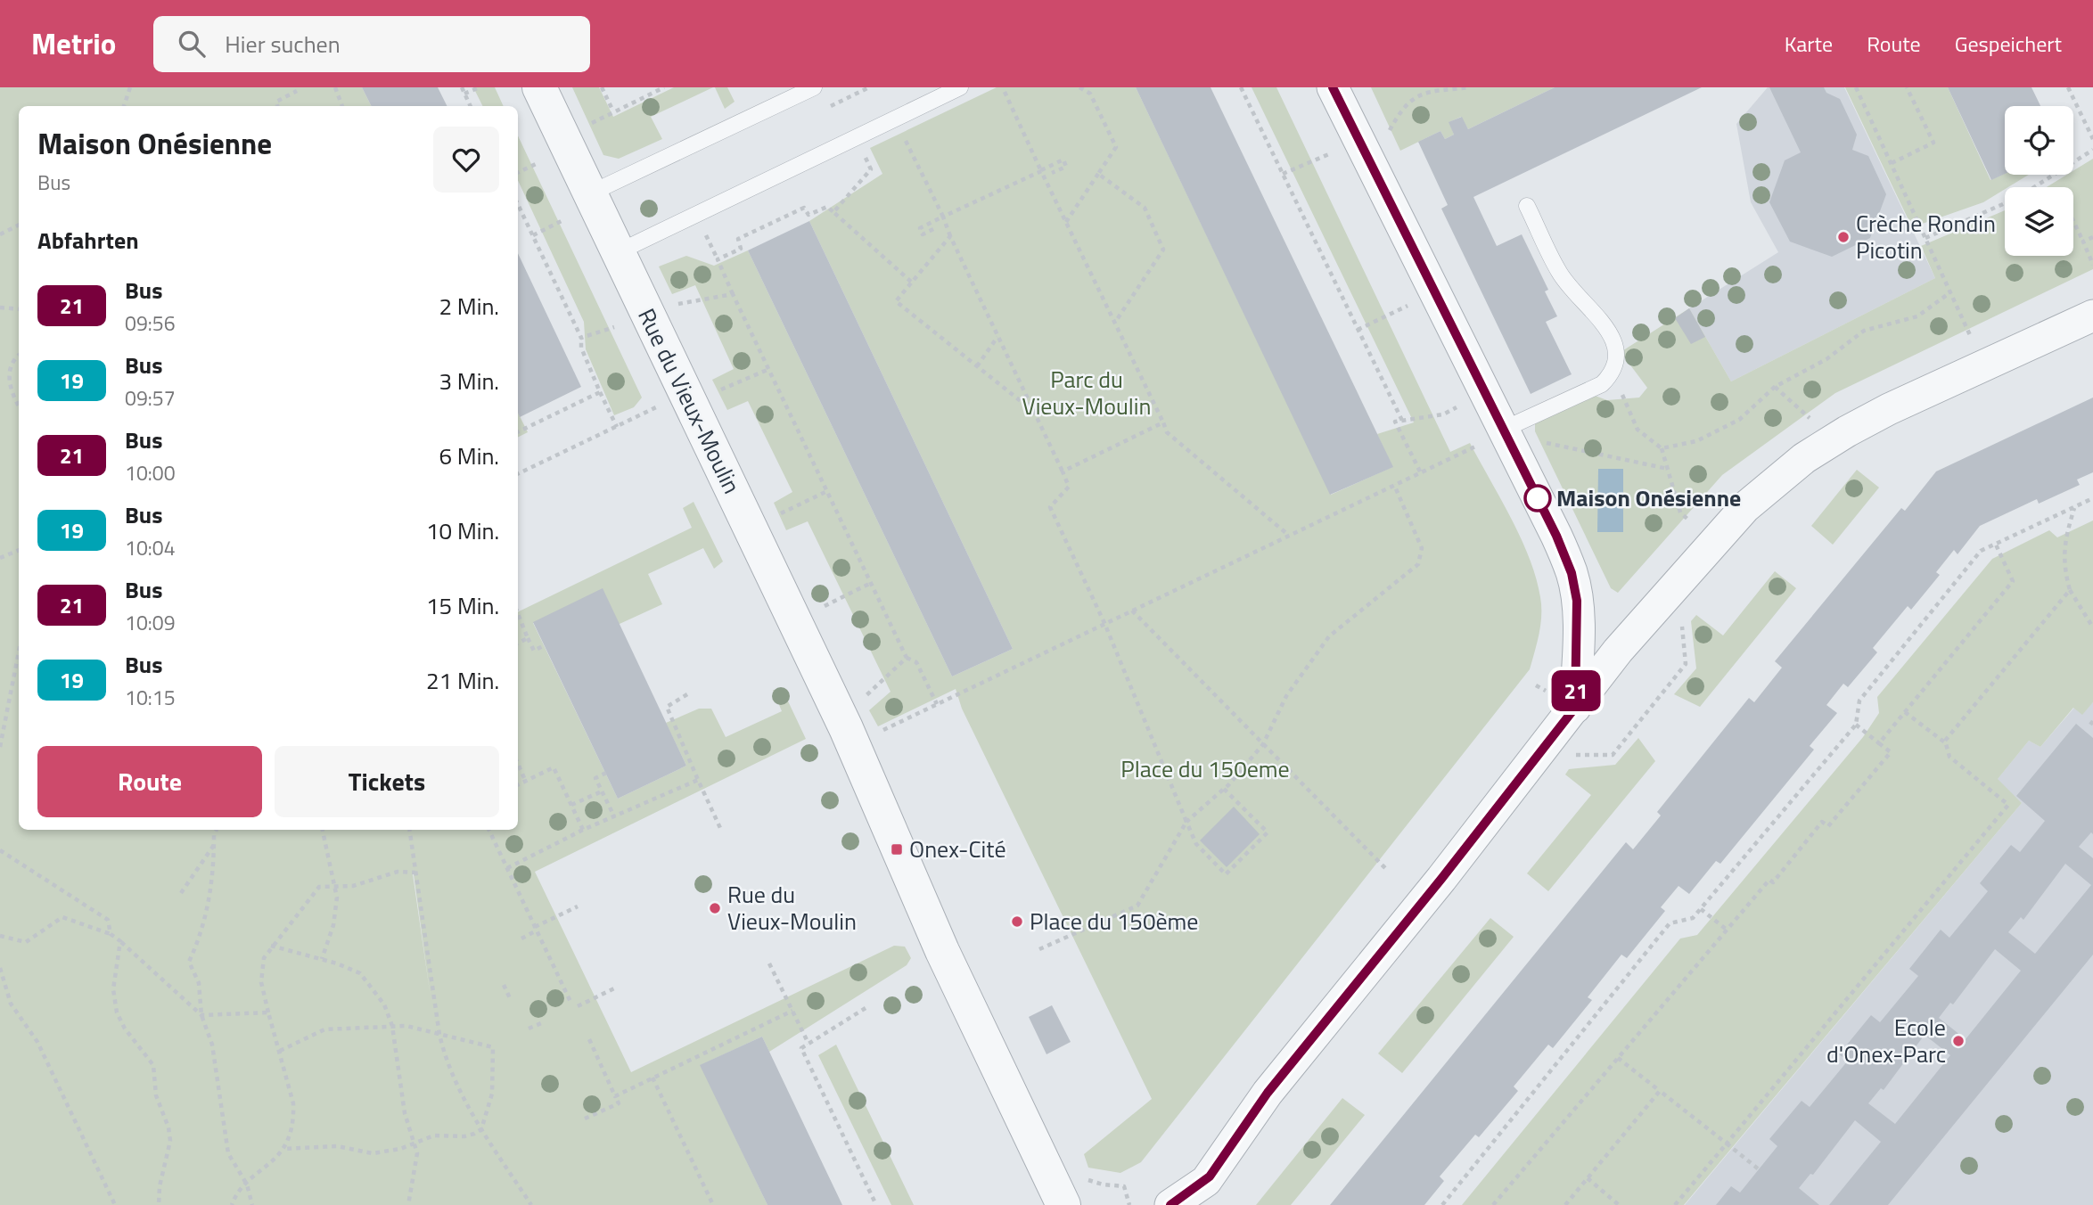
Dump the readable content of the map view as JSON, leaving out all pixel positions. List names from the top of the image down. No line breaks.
{"streets":{"street":["Rue du Vieux-Moulin"]},"parks":["Parc du Vieux-Moulin","Place du 150eme"],"places":{"other":["Crèche Rondin Picotin","Maison Onésienne","Rue du Vieux-Moulin","Place du 150ème","Ecole d'Onex-Parc"],"transit":["Onex-Cité"]},"lines":["bus line 21"],"page":{"header":"Metrio","search":"Hier suchen","nav":["Karte","Route","Gespeichert"],"on_map":"21","heading":[["Maison Onésienne","Bus"],"Abfahrten"],"list":[{"mark":"21","name":"Bus","note":"09:56","value":"2 Min."},{"mark":"19","name":"Bus","note":"09:57","value":"3 Min."},{"mark":"21","name":"Bus","note":"10:00","value":"6 Min."},{"mark":"19","name":"Bus","note":"10:04","value":"10 Min."},{"mark":"21","name":"Bus","note":"10:09","value":"15 Min."},{"mark":"19","name":"Bus","note":"10:15","value":"21 Min."}],"buttons":["Route","Tickets"]}}
